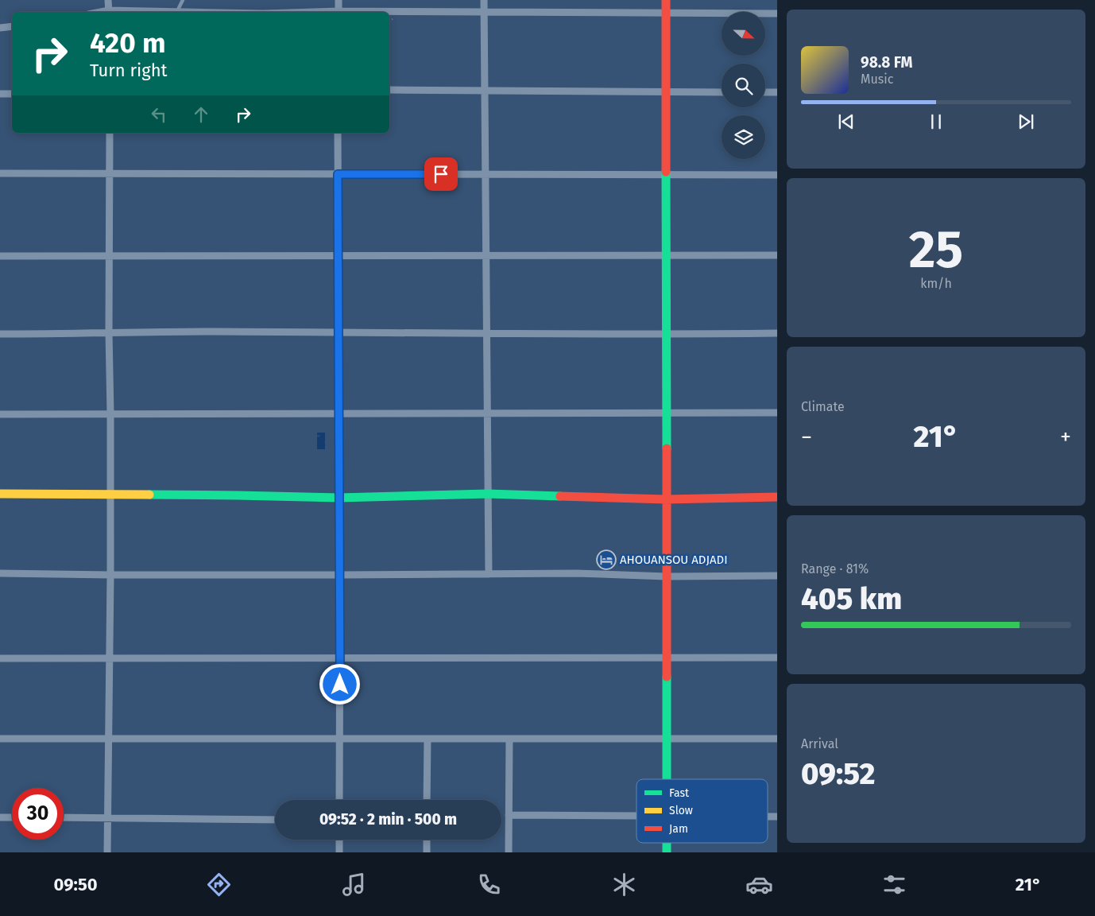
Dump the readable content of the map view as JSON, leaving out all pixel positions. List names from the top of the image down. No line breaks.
{"places":{"hotel":["AHOUANSOU ADJADI"]},"legend":["Fast","Slow","Jam"],"north":"right","page":{"turn":["420 m","Turn right"],"song":["98.8 FM","Music"],"tile":[["25","km/h"],"Climate",["Range · 81%","405 km"],["Arrival","09:52"]],"heat":["−","21°","+"],"limit":"30","trip":"09:52 · 2 min · 500 m","tabs":["09:50","21°"]}}
